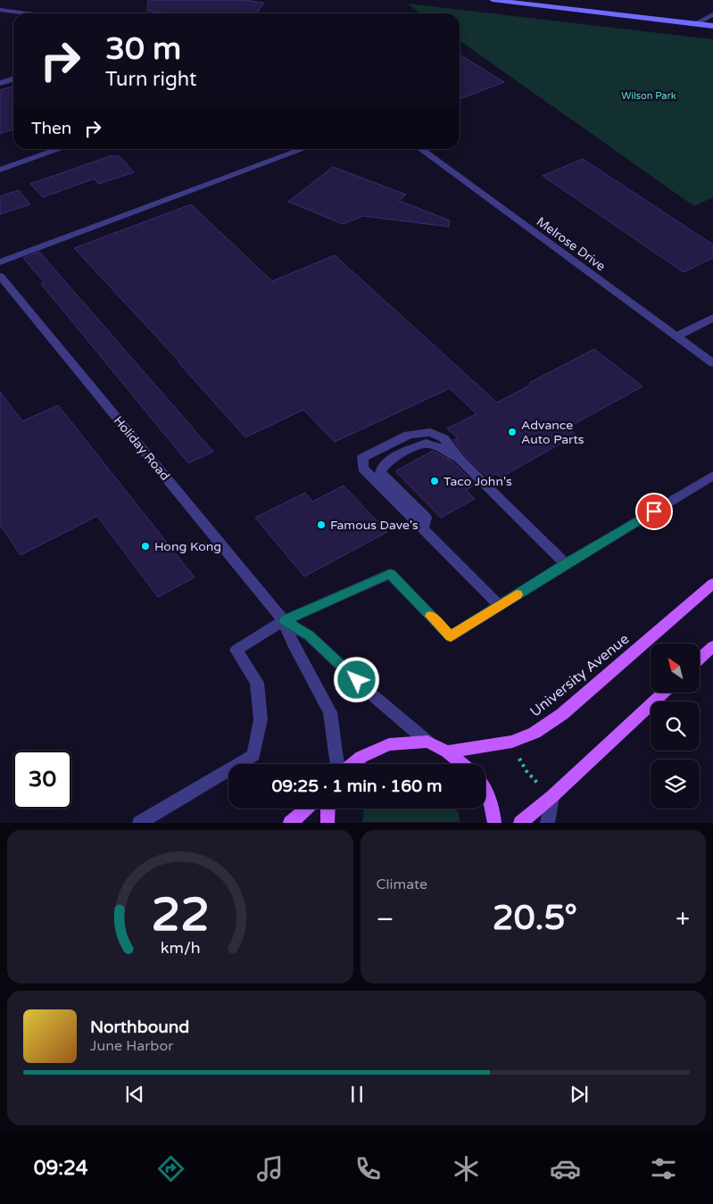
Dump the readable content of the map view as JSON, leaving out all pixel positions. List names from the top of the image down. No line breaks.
{"streets":{"main road":["University Avenue"],"street":["Melrose Drive","Holiday Road"]},"parks":["Wilson Park"],"places":["Advance Auto Parts","Taco John's","Famous Dave's","Hong Kong"],"north":"top left","page":{"turn":["30 m","Turn right"],"then":"Then","limit":"30","trip":"09:25 · 1 min · 160 m","tile":"Climate","heat":["−","20.5°","+"],"song":["Northbound","June Harbor"],"tabs":"09:24","gauge":["22","km/h"]}}
